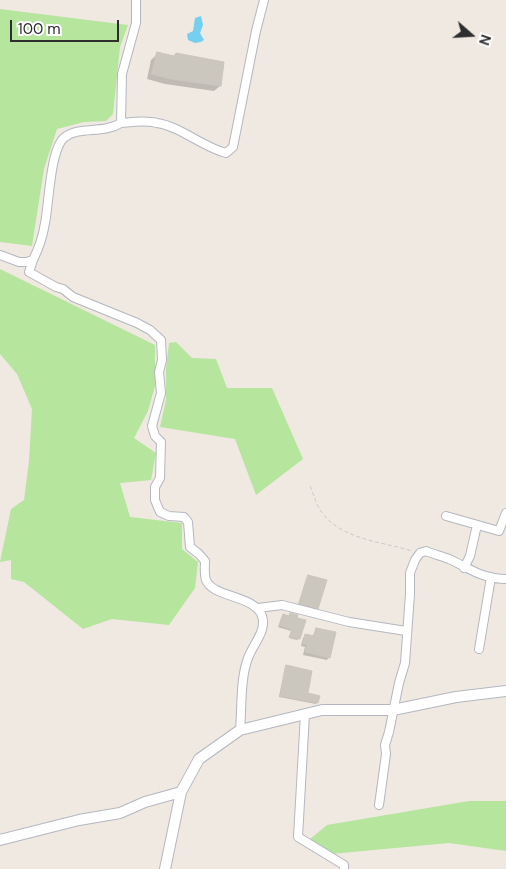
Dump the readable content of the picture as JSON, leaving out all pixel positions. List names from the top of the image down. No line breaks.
{"scale_bar":"100 m","north":"right"}
